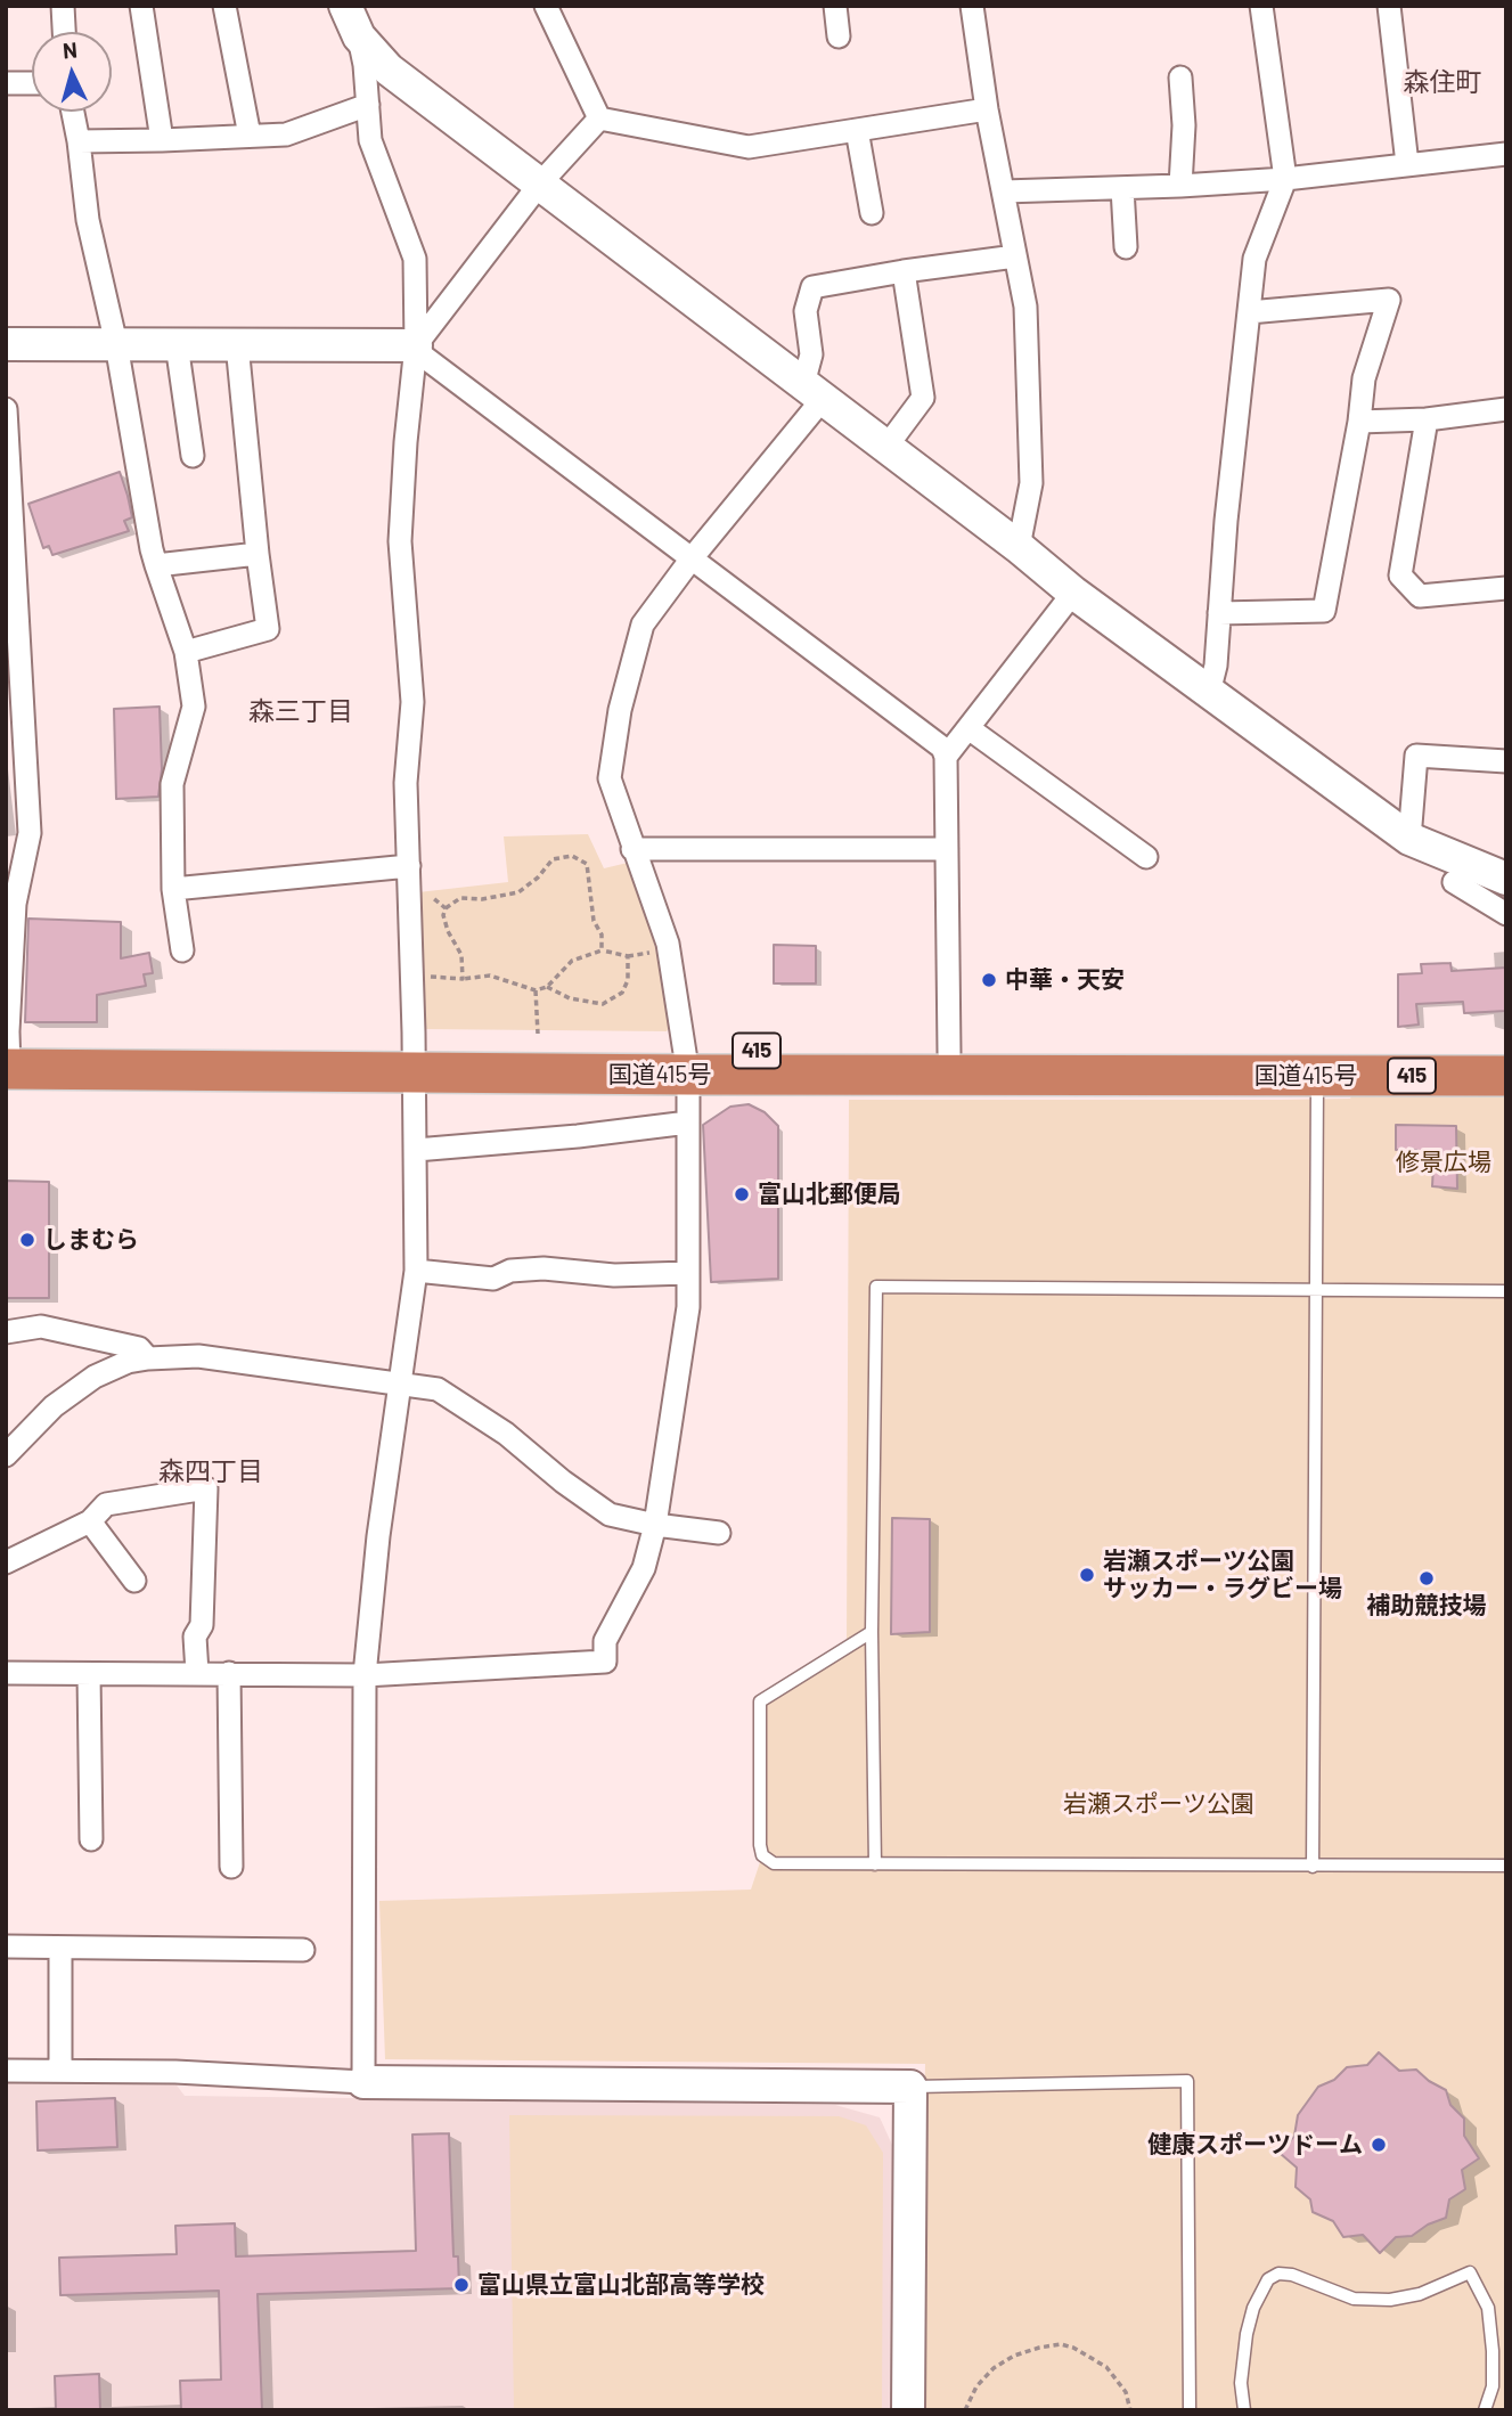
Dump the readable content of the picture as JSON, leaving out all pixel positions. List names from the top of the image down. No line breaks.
{"streets":{"highway":["415","国道415号"]},"districts":["森住町","森三丁目","森四丁目"],"parks":["修景広場","岩瀬スポーツ公園"],"places":["中華・天安","富山北郵便局","しまむら","岩瀬スポーツ公園 サッカー・ラグビー場","補助競技場","健康スポーツドーム","富山県立富山北部高等学校"],"north":"top"}
